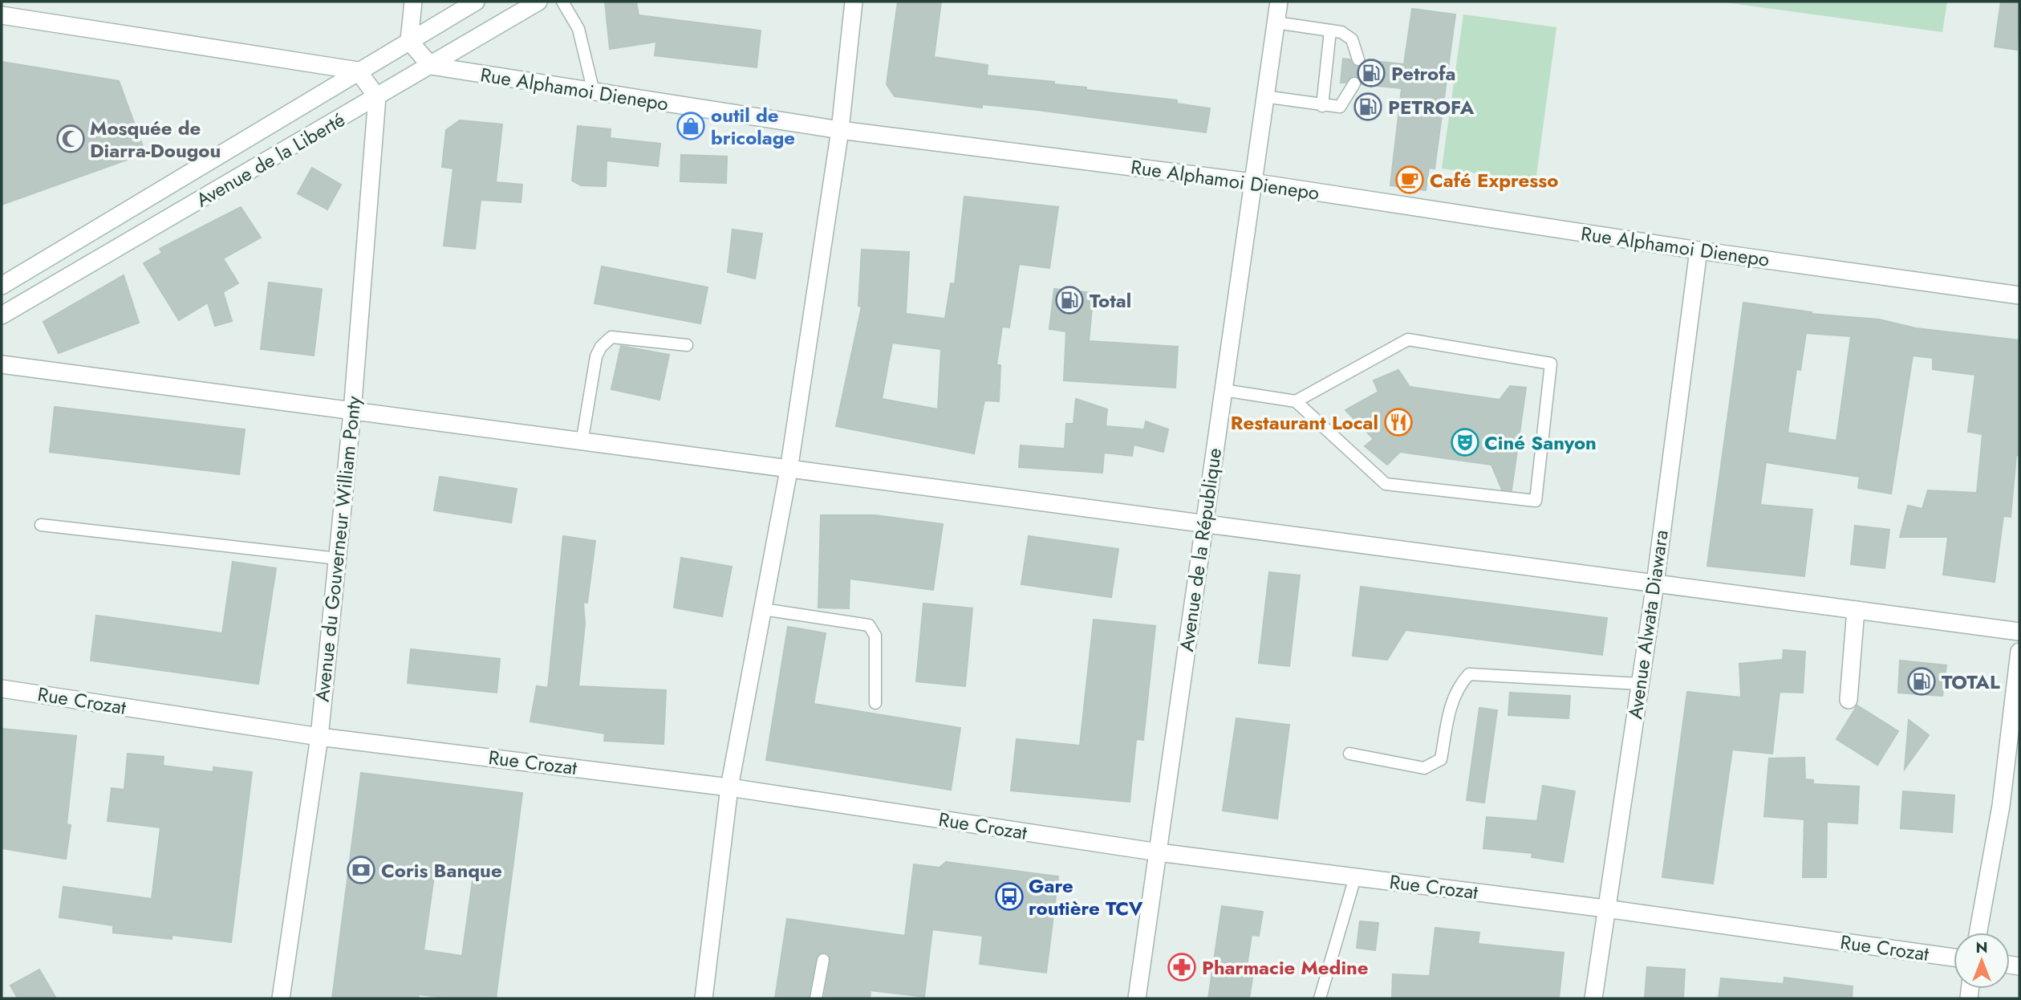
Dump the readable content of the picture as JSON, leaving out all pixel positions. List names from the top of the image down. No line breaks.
{"streets":{"street":["Rue Alphamoi Dienepo","Avenue de la Liberté","Avenue du Gouverneur William Ponty","Avenue de la République","Avenue Alwata Diawara","Rue Crozat"]},"crossings":[["Rue Alphamoi Dienepo","Avenue de la Liberté"],["Rue Alphamoi Dienepo","Avenue de la République"],["Rue Alphamoi Dienepo","Avenue Alwata Diawara"],["Avenue de la Liberté","Avenue du Gouverneur William Ponty"],["Avenue du Gouverneur William Ponty","Rue Crozat"],["Avenue de la République","Rue Crozat"],["Avenue Alwata Diawara","Rue Crozat"]],"places":{"fuel station":["Petrofa","PETROFA","Total","TOTAL"],"shop":["outil de bricolage"],"mosque":["Mosquée de Diarra-Dougou"],"cafe":["Café Expresso"],"restaurant":["Restaurant Local"],"theatre":["Ciné Sanyon"],"bank":["Coris Banque"],"bus stop":["Gare routière TCV"],"pharmacy":["Pharmacie Medine"]},"north":"top"}
